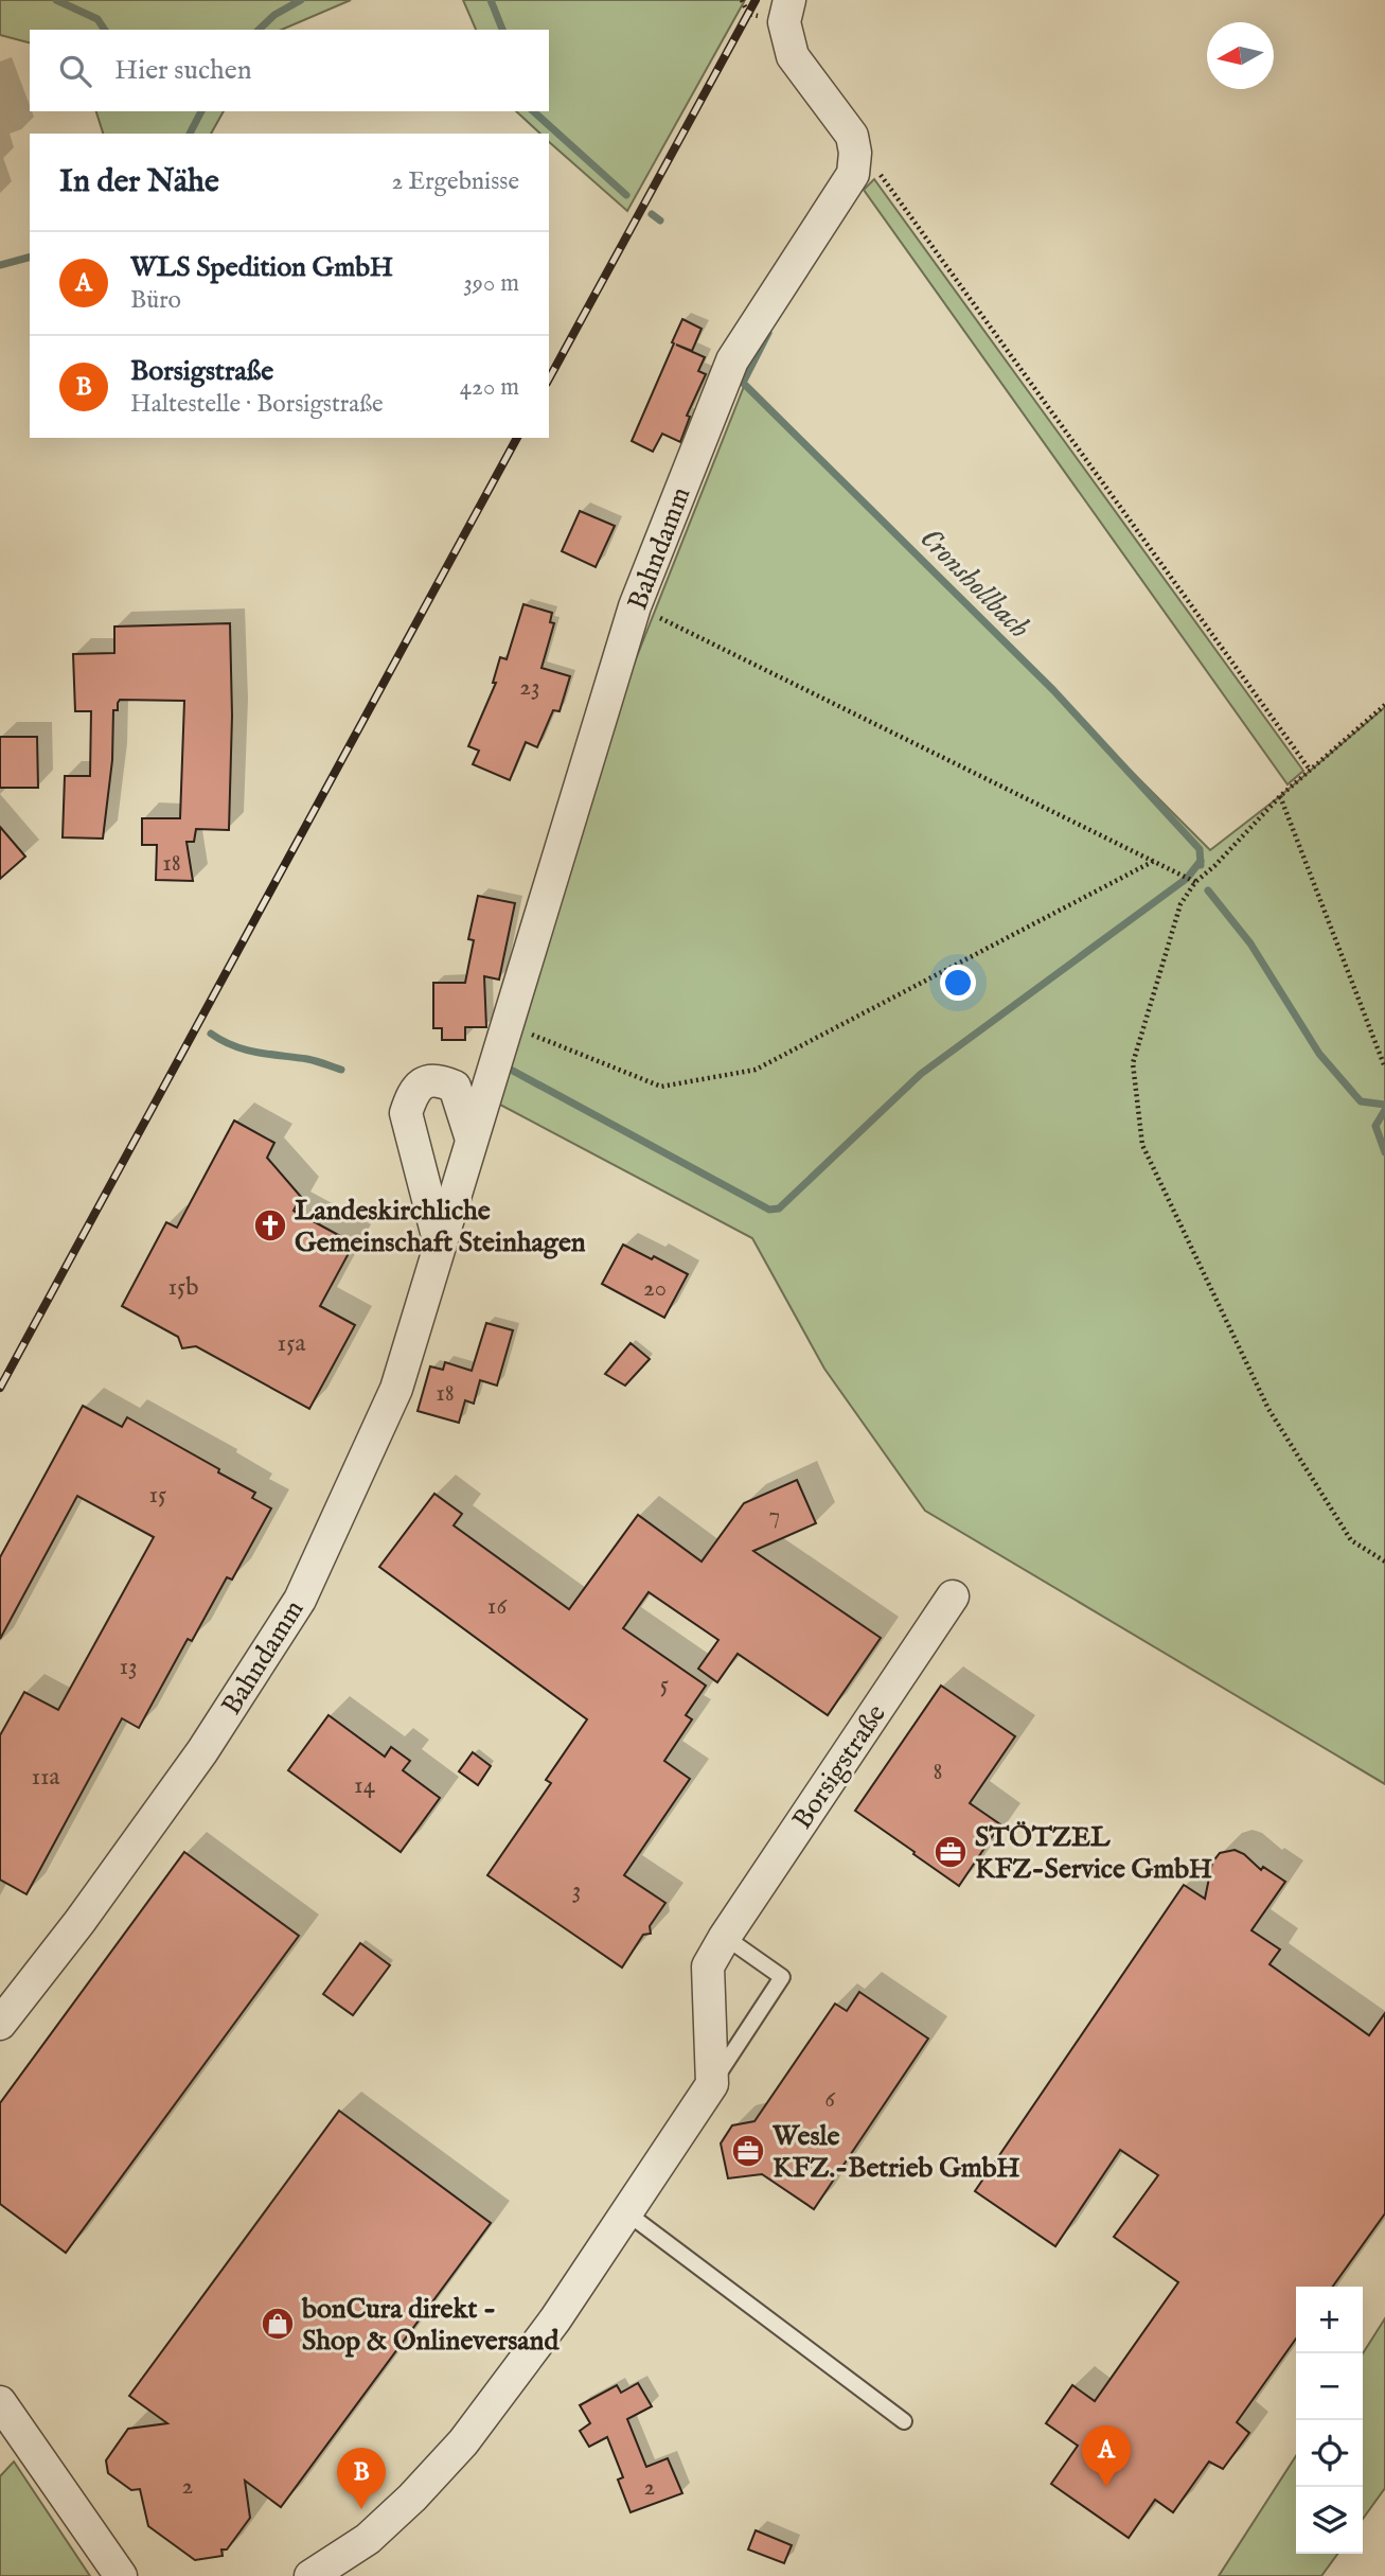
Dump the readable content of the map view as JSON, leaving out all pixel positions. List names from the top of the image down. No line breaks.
{"streets":{"street":["Bahndamm","Borsigstraße"]},"water":["Cronshollbach"],"places":{"church":["Landeskirchliche Gemeinschaft Steinhagen"],"office":["STÖTZEL KFZ-Service GmbH","Wesle KFZ.-Betrieb GmbH"],"shop":["bonCura direkt - Shop & Onlineversand"]},"house_numbers":["23","18","15b","20","15a","18","15","7","16","13","5","8","11a","14","3","6","2","2"],"north":"left","page":{"search":"Hier suchen","heading":["In der Nähe","2 Ergebnisse"],"list":[{"mark":"A","name":"WLS Spedition GmbH","note":"Büro","value":"390 m"},{"mark":"B","name":"Borsigstraße","note":"Haltestelle · Borsigstraße","value":"420 m"}],"map_buttons":["+","−"],"pins":["A","B"]}}
